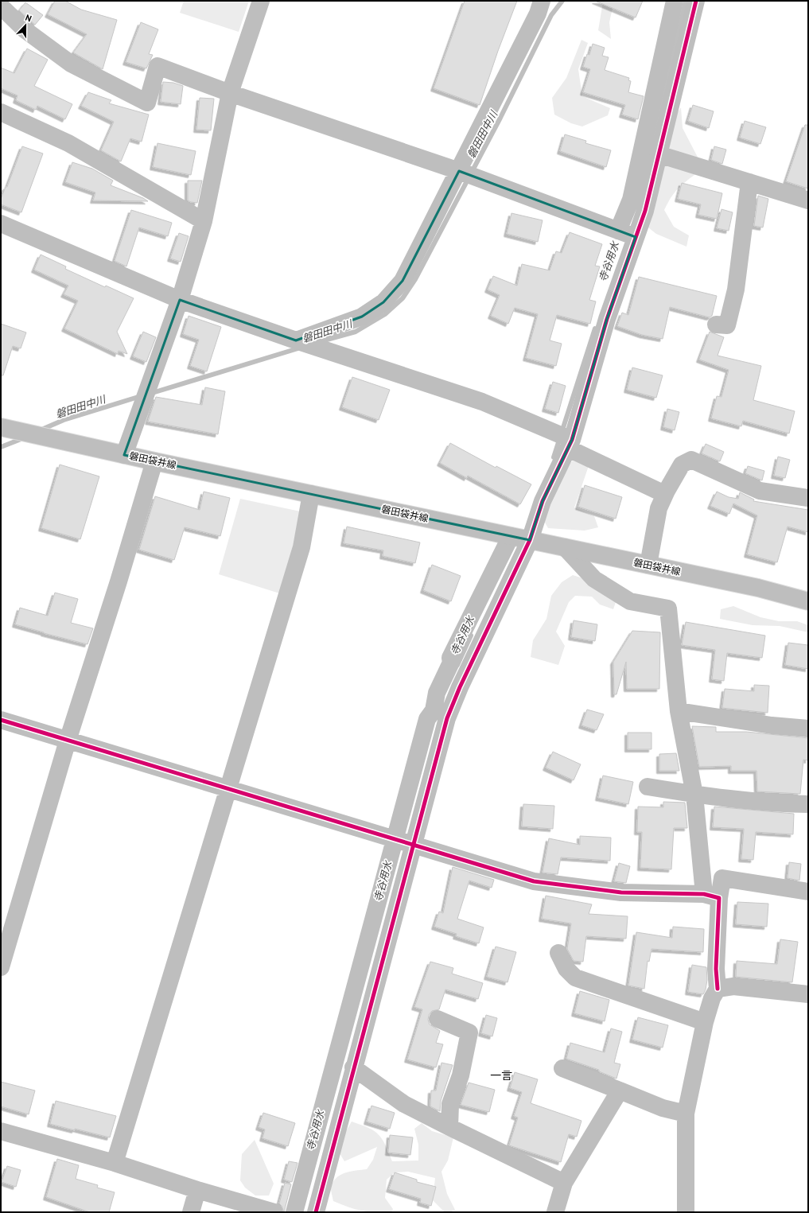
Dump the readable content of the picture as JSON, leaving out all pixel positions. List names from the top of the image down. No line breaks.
{"streets":{"street":["磐田袋井線"]},"districts":["一言"],"water":["磐田田中川","寺谷用水"],"north":"top"}
